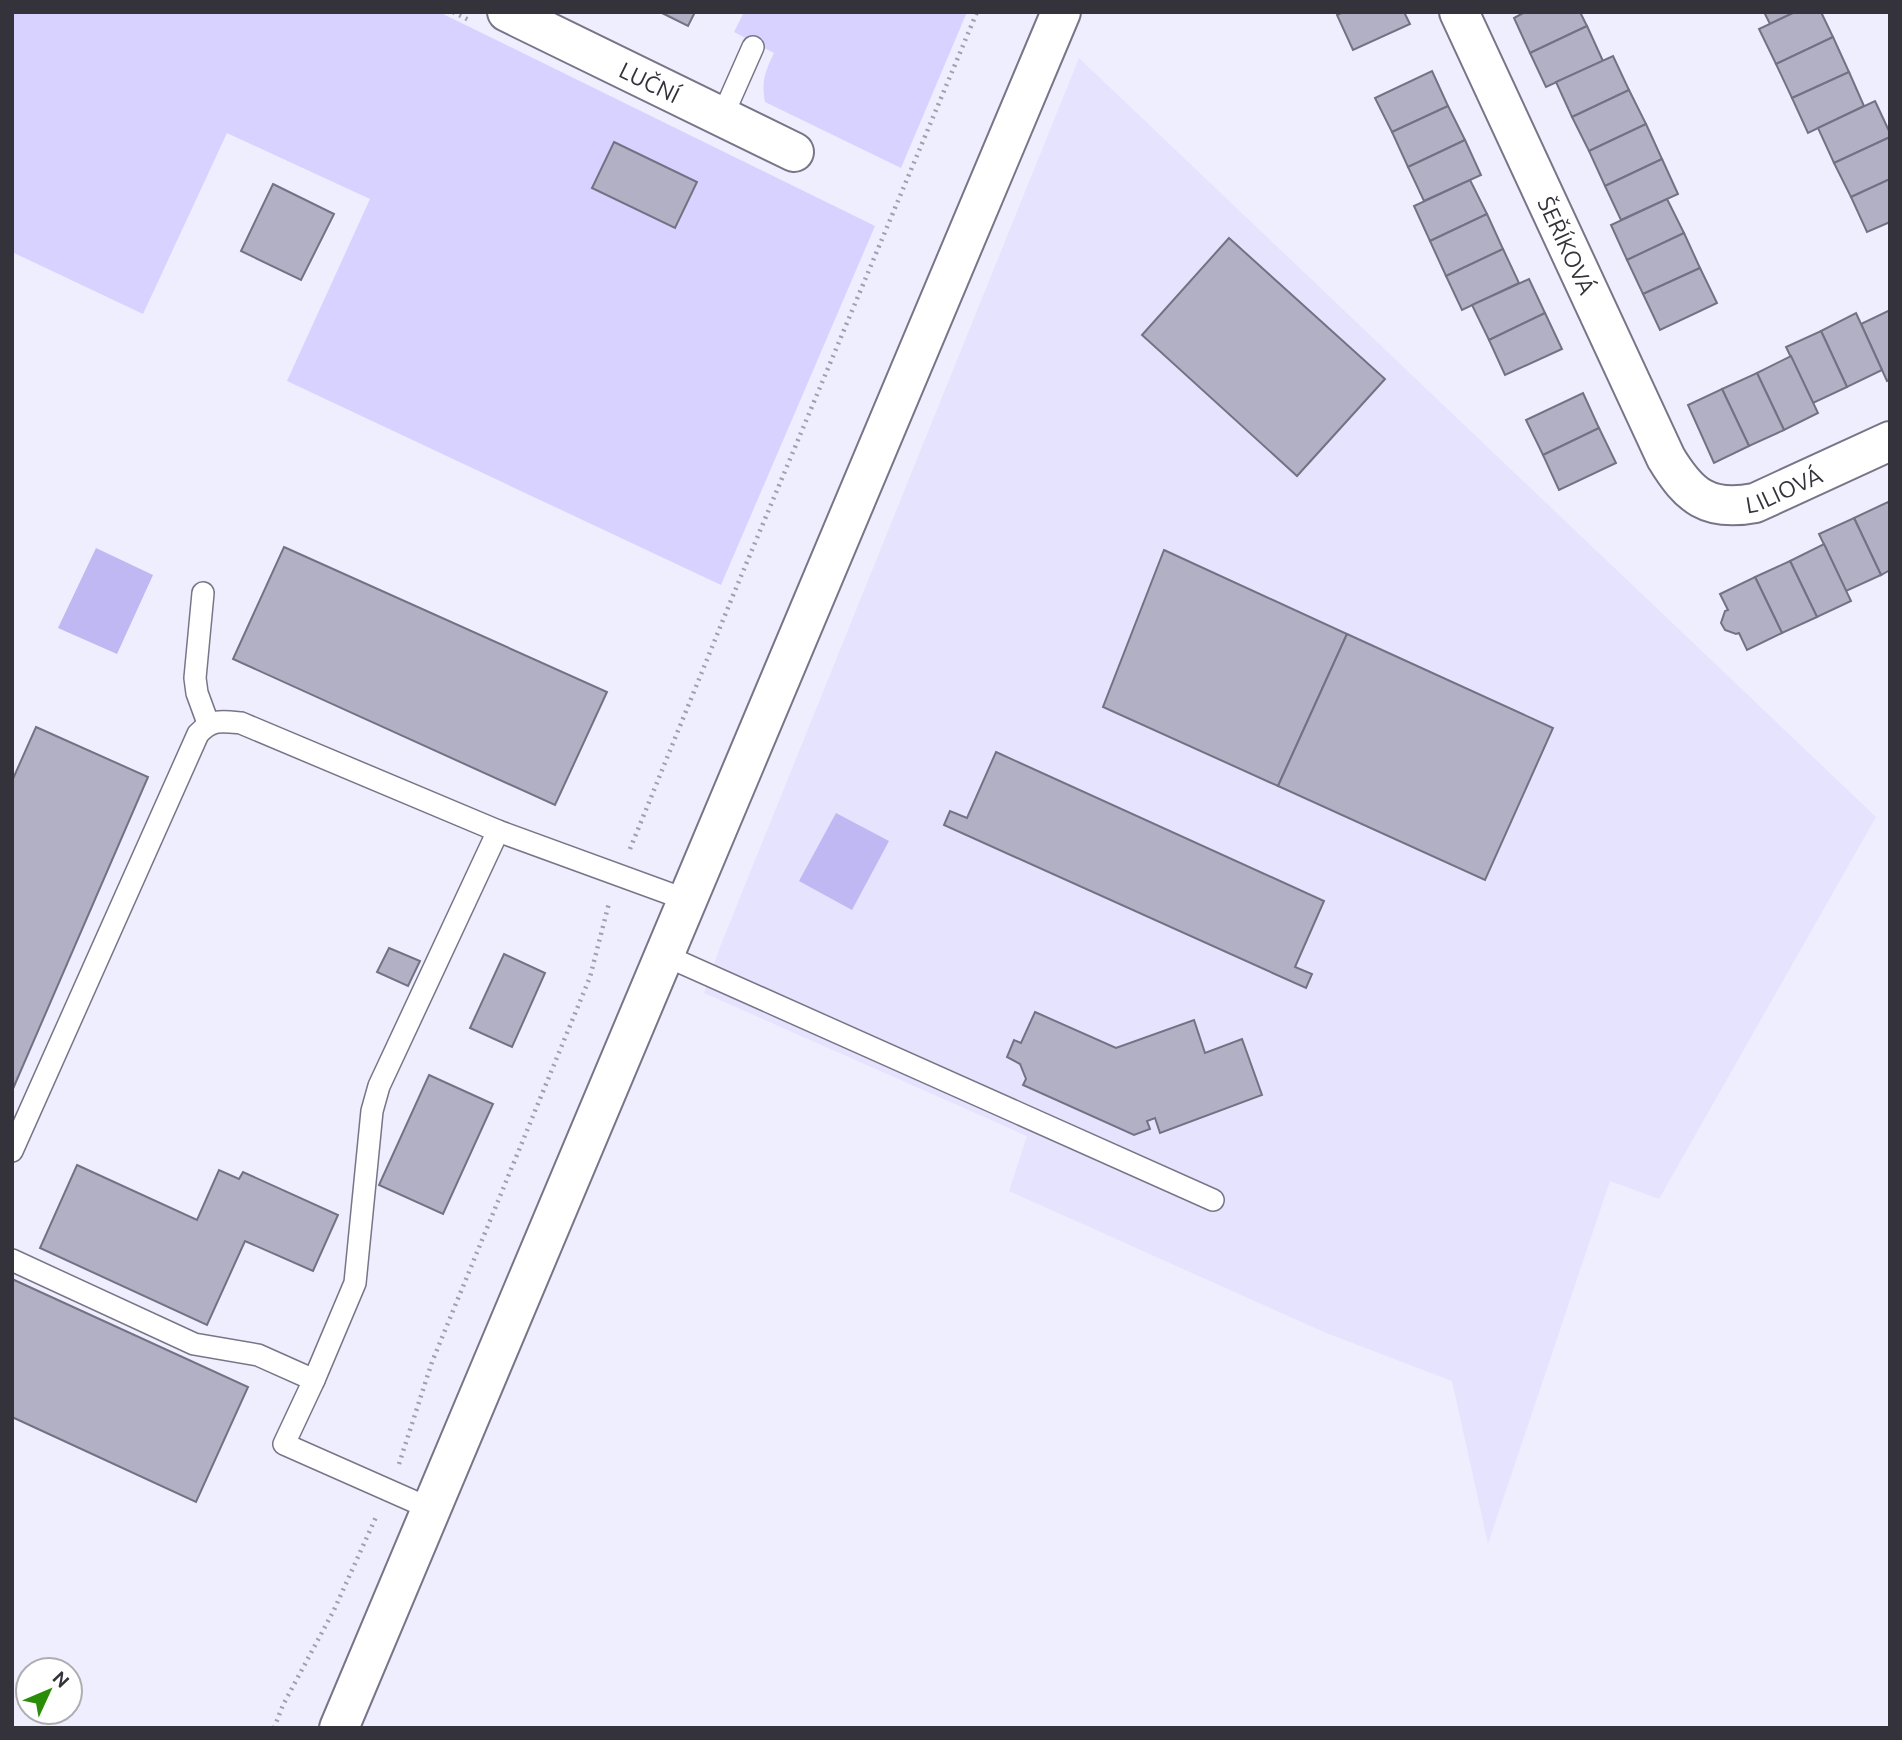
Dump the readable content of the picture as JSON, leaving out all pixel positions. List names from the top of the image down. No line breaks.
{"streets":{"street":["LUČNÍ","ŠEŘÍKOVÁ","LILIOVÁ"]},"crossings":[["ŠEŘÍKOVÁ","LILIOVÁ"]],"north":"top right"}
